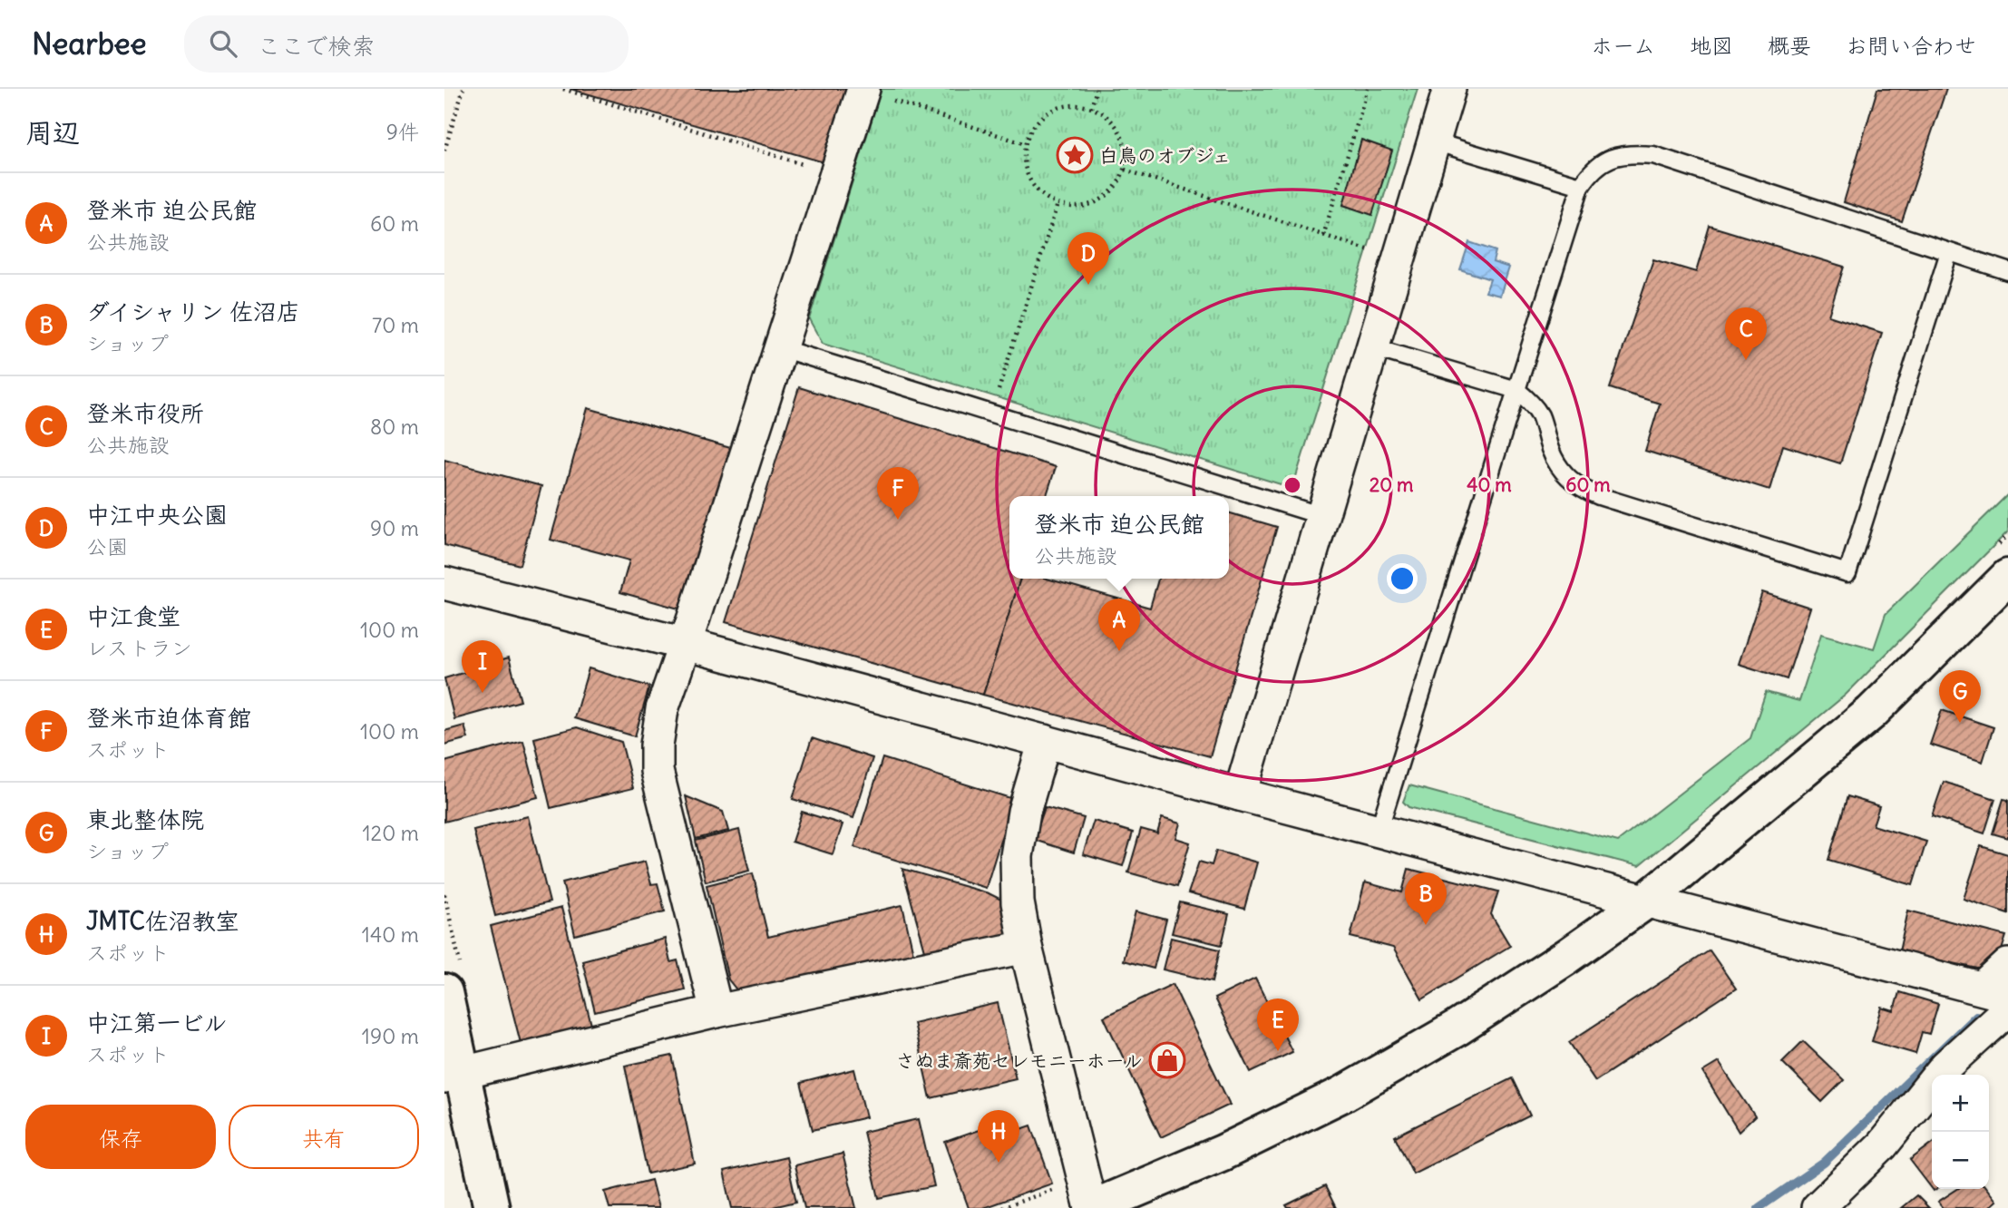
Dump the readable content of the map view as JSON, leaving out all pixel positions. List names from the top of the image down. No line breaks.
{"places":{"place":["白鳥のオブジェ"],"shop":["さぬま斎苑セレモニーホール"]},"page":{"header":"Nearbee","search":"ここで検索","nav":["ホーム","地図","概要","お問い合わせ"],"heading":["周辺","9件"],"list":[{"mark":"A","name":"登米市 迫公民館","note":"公共施設","value":"60 m"},{"mark":"B","name":"ダイシャリン 佐沼店","note":"ショップ","value":"70 m"},{"mark":"C","name":"登米市役所","note":"公共施設","value":"80 m"},{"mark":"D","name":"中江中央公園","note":"公園","value":"90 m"},{"mark":"E","name":"中江食堂","note":"レストラン","value":"100 m"},{"mark":"F","name":"登米市迫体育館","note":"スポット","value":"100 m"},{"mark":"G","name":"東北整体院","note":"ショップ","value":"120 m"},{"mark":"H","name":"JMTC佐沼教室","note":"スポット","value":"140 m"},{"mark":"I","name":"中江第一ビル","note":"スポット","value":"190 m"}],"pins":["D","C","F","A","I","G","B","E","H"],"popup":["登米市 迫公民館","公共施設"],"map_buttons":["+","−"],"buttons":["保存","共有"]},"rings":["20 m","40 m","60 m"]}
